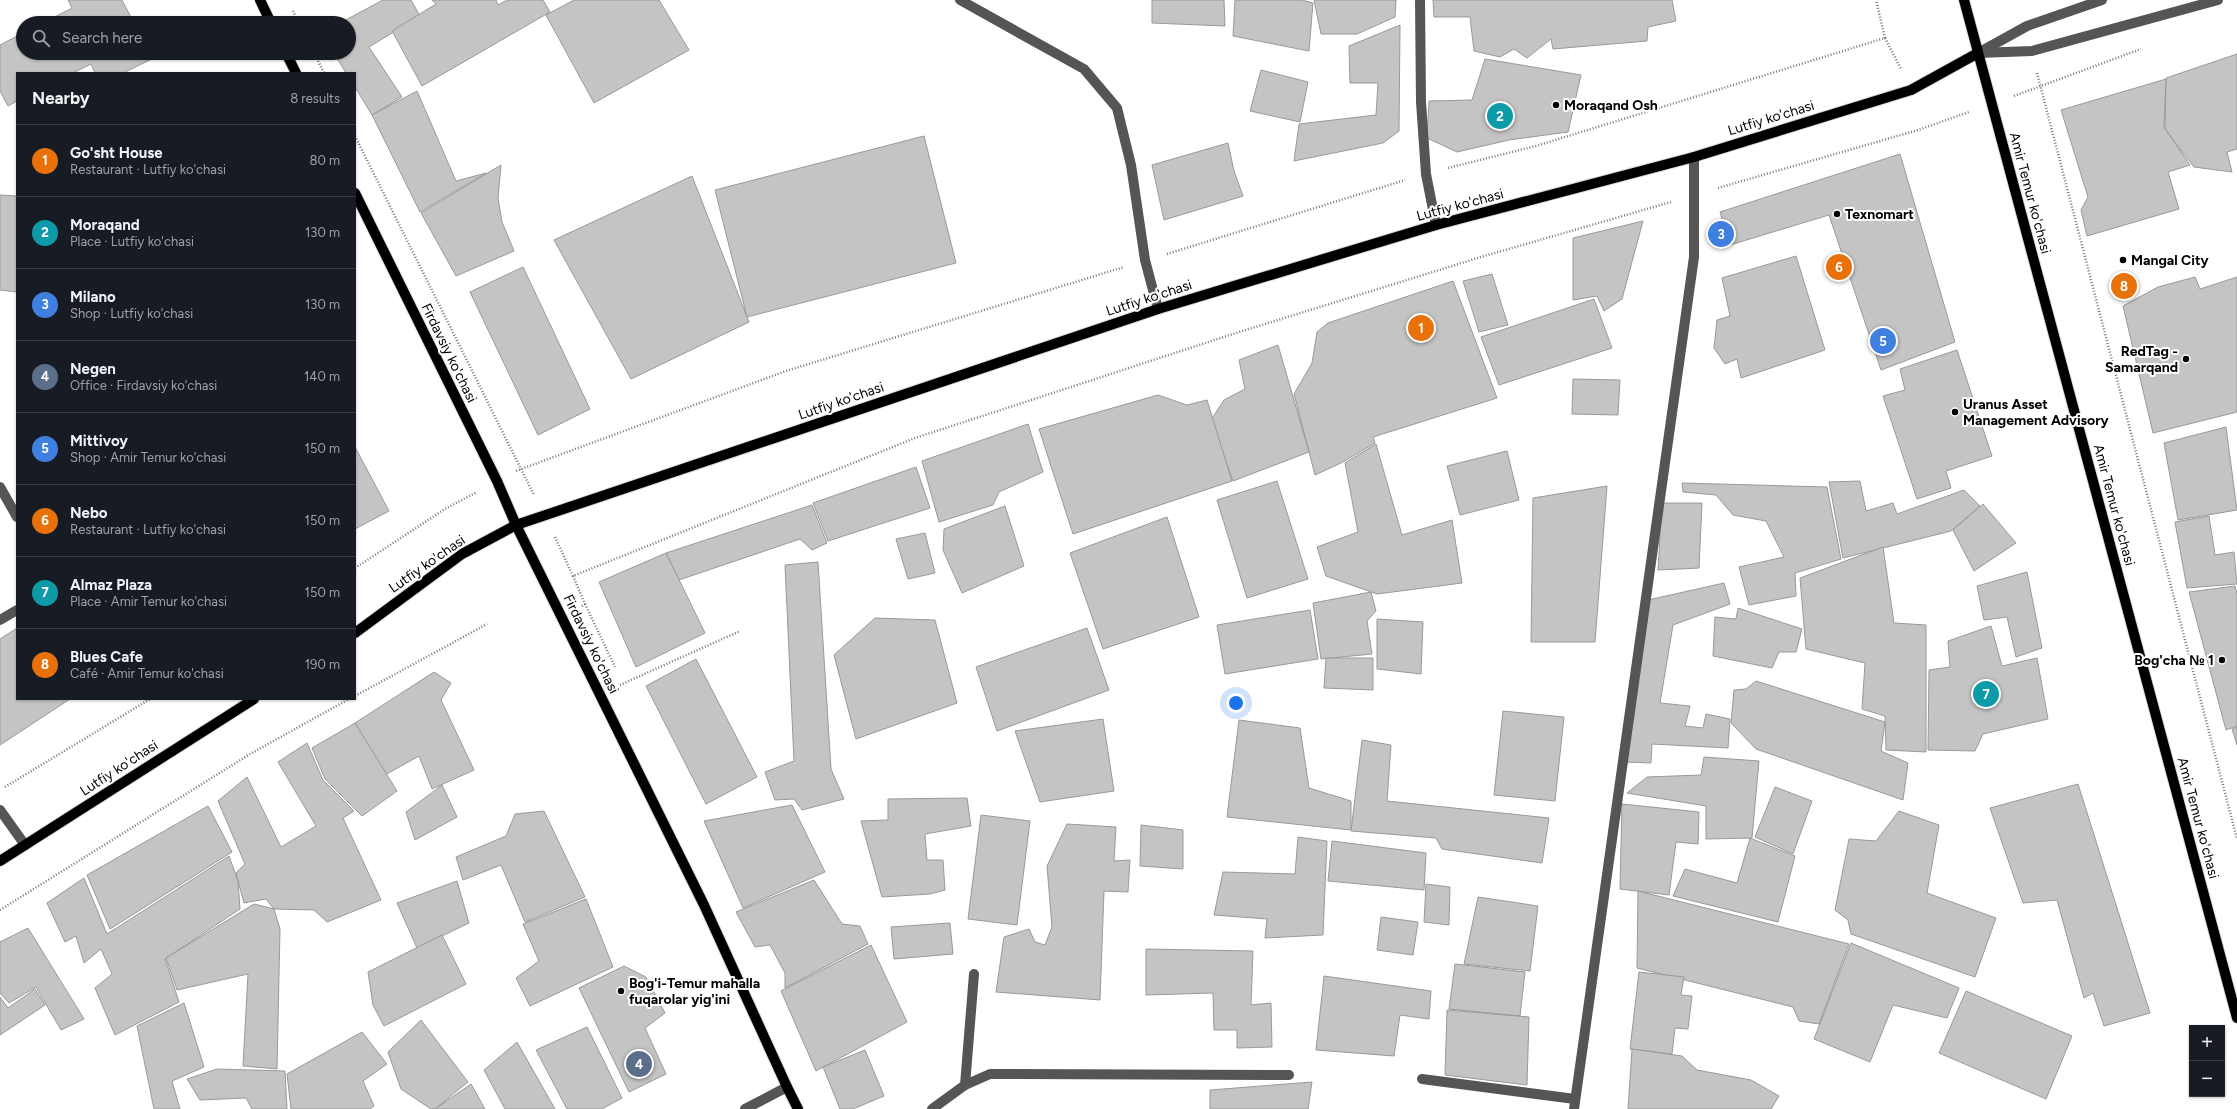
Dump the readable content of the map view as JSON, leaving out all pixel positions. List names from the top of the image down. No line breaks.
{"streets":{"main road":["Lutfiy ko'chasi","Amir Temur ko'chasi","Firdavsiy ko'chasi"]},"crossings":[["Lutfiy ko'chasi","Amir Temur ko'chasi"],["Lutfiy ko'chasi","Firdavsiy ko'chasi"]],"places":["Moraqand Osh","Texnomart","Mangal City","RedTag - Samarqand","Uranus Asset Management Advisory","Bog'cha № 1","Bog'i-Temur mahalla fuqarolar yig'ini"],"page":{"search":"Search here","heading":["Nearby","8 results"],"pins":["2","3","6","8","1","5","7","4"],"list":[{"mark":"1","name":"Go'sht House","note":"Restaurant · Lutfiy ko'chasi","value":"80 m"},{"mark":"2","name":"Moraqand","note":"Place · Lutfiy ko'chasi","value":"130 m"},{"mark":"3","name":"Milano","note":"Shop · Lutfiy ko'chasi","value":"130 m"},{"mark":"4","name":"Negen","note":"Office · Firdavsiy ko'chasi","value":"140 m"},{"mark":"5","name":"Mittivoy","note":"Shop · Amir Temur ko'chasi","value":"150 m"},{"mark":"6","name":"Nebo","note":"Restaurant · Lutfiy ko'chasi","value":"150 m"},{"mark":"7","name":"Almaz Plaza","note":"Place · Amir Temur ko'chasi","value":"150 m"},{"mark":"8","name":"Blues Cafe","note":"Café · Amir Temur ko'chasi","value":"190 m"}],"map_buttons":["+","−"]}}
